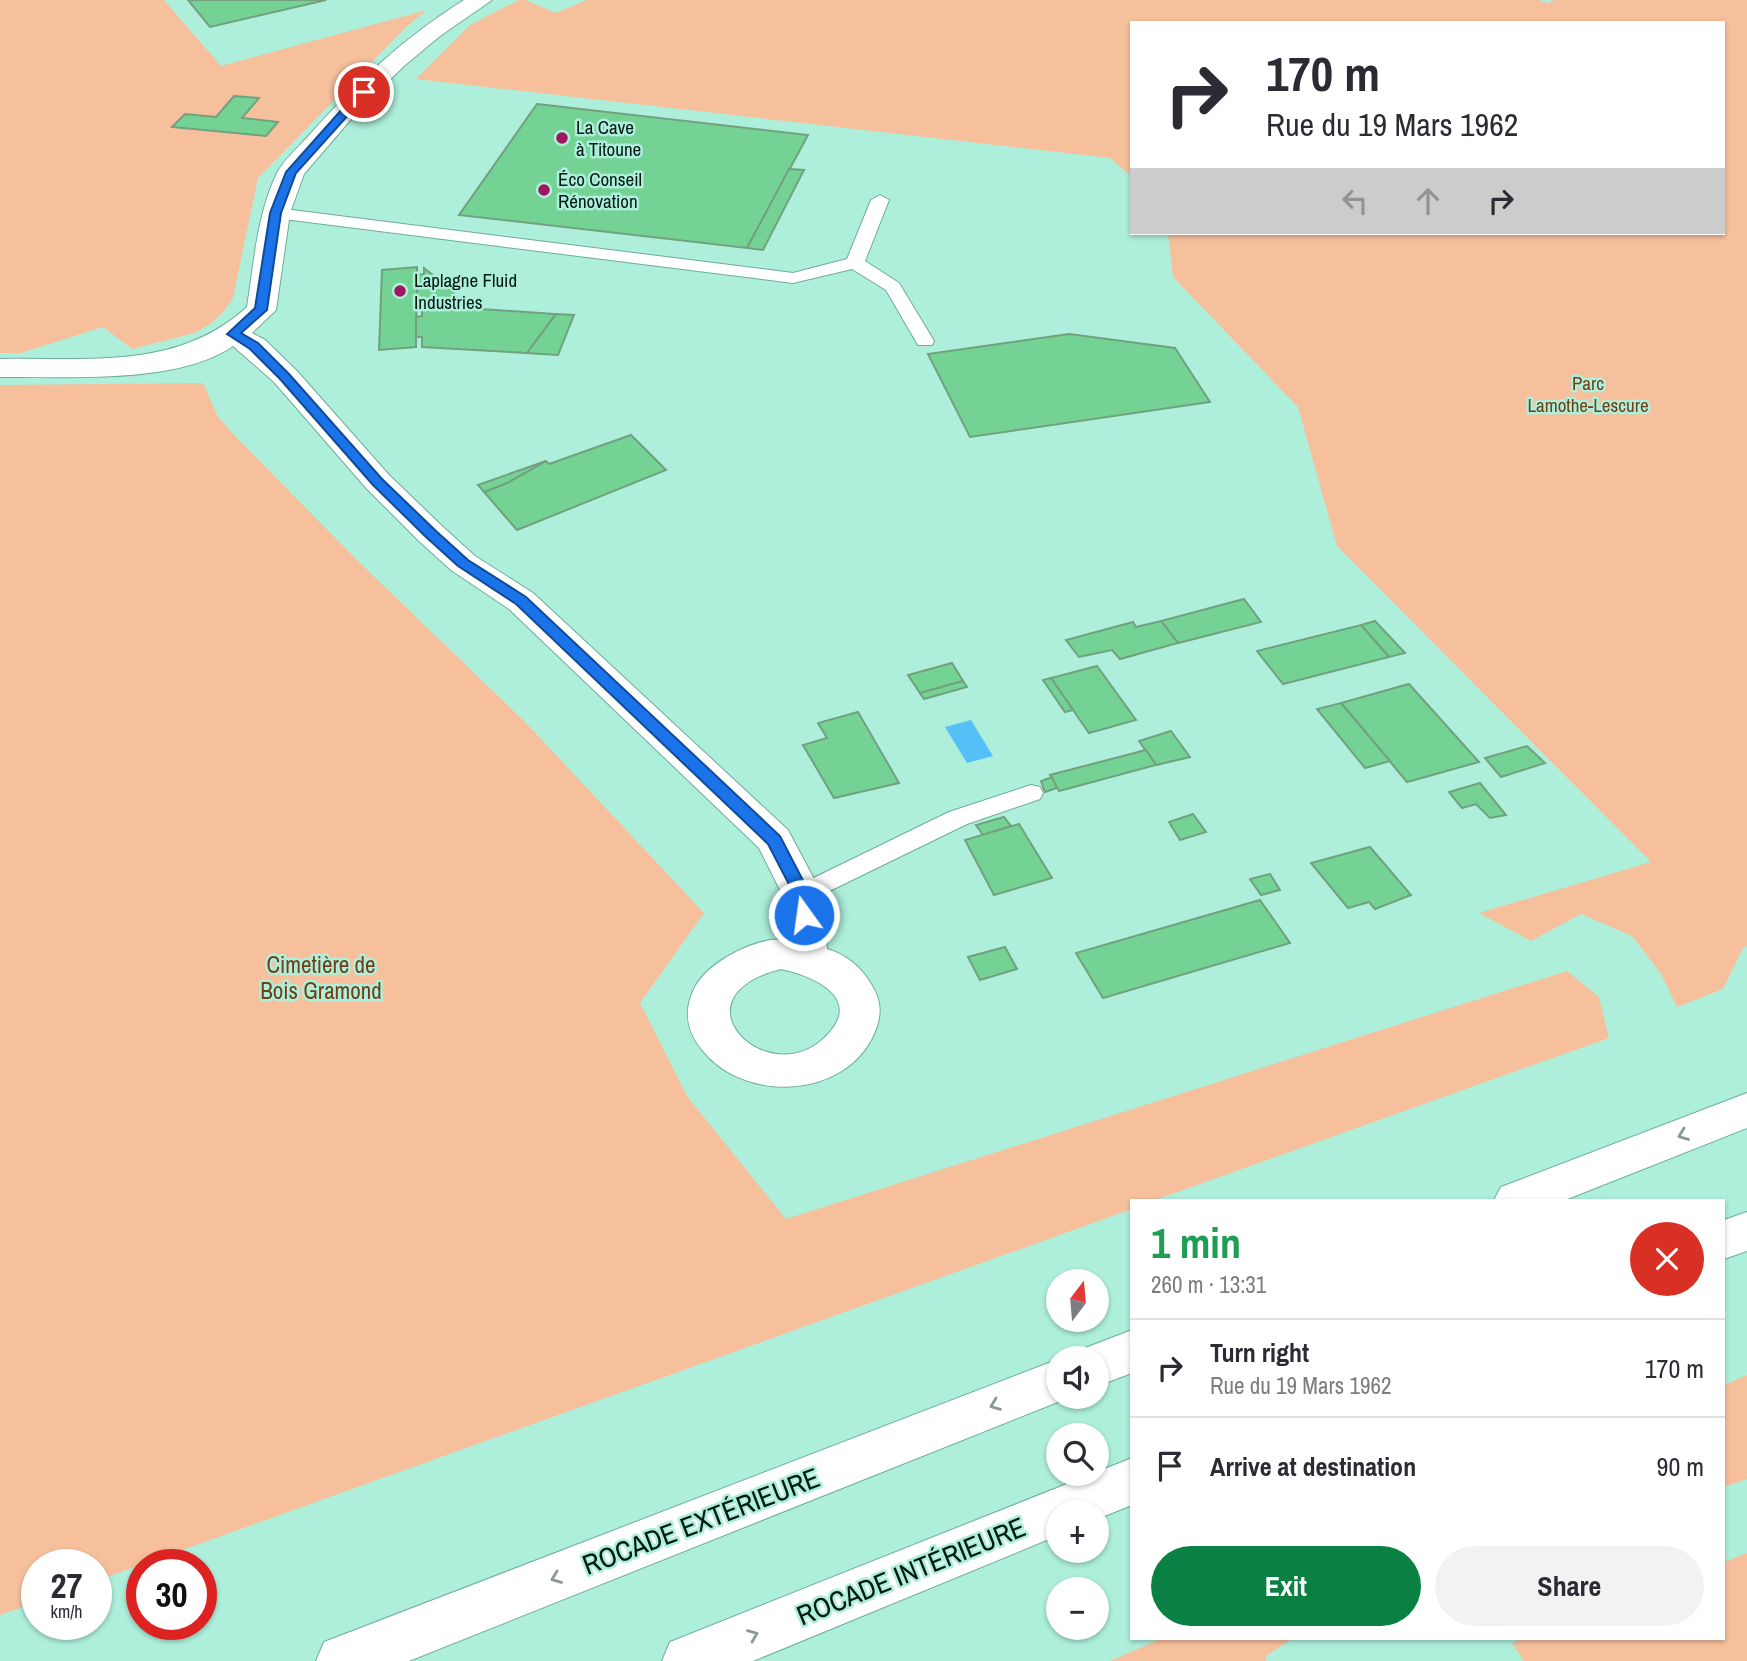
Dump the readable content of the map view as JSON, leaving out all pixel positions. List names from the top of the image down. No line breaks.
{"streets":{"main road":["ROCADE EXTÉRIEURE","ROCADE INTÉRIEURE"]},"one_way":["ROCADE EXTÉRIEURE","ROCADE INTÉRIEURE"],"parks":["Parc Lamothe-Lescure","Cimetière de Bois Gramond"],"places":["La Cave à Titoune","Éco Conseil Rénovation","Laplagne Fluid Industries"],"north":"top","page":{"turn":["170 m","Rue du 19 Mars 1962"],"heading":["1 min","260 m · 13:31"],"map_buttons":["+","−"],"list":[{"name":"Turn right","note":"Rue du 19 Mars 1962","value":"170 m"},{"name":"Arrive at destination","value":"90 m"}],"buttons":["Exit","Share"],"speed":"27 km/h","limit":"30"}}
